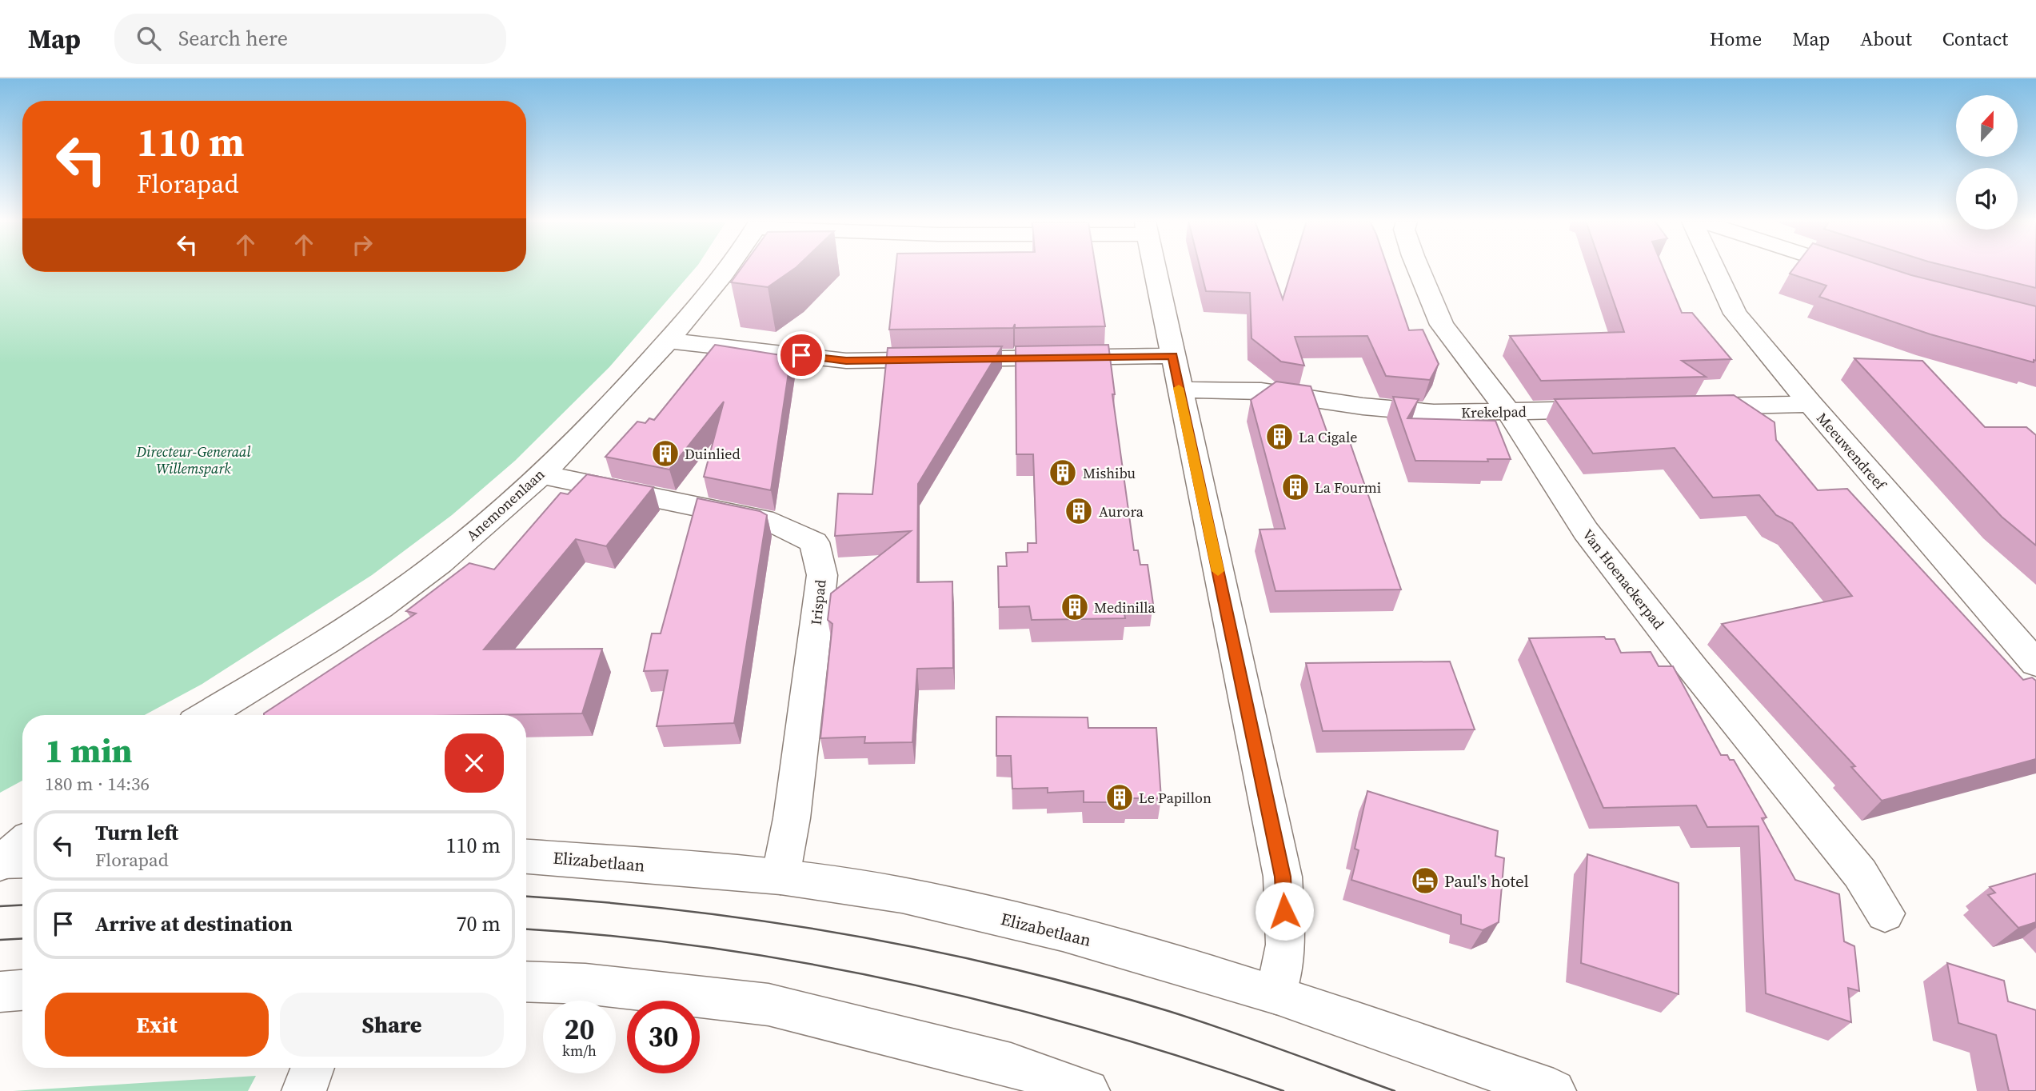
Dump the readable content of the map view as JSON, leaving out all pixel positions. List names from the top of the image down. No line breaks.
{"streets":{"street":["Krekelpad","Meeuwendreef","Anemonenlaan","Van Hoenackerpad","Irispad","Elizabetlaan"]},"crossings":[["Krekelpad","Van Hoenackerpad"],["Anemonenlaan","Irispad"],["Irispad","Elizabetlaan"]],"parks":["Directeur-Generaal Willemspark"],"places":{"building":["La Cigale","Duinlied","Mishibu","La Fourmi","Aurora","Medinilla","Le Papillon"],"hotel":["Paul's hotel"]},"north":"top","page":{"header":"Map","search":"Search here","nav":["Home","Map","About","Contact"],"turn":["110 m","Florapad"],"heading":["1 min","180 m · 14:36"],"list":[{"name":"Turn left","note":"Florapad","value":"110 m"},{"name":"Arrive at destination","value":"70 m"}],"buttons":["Exit","Share"],"speed":"20 km/h","limit":"30"}}
